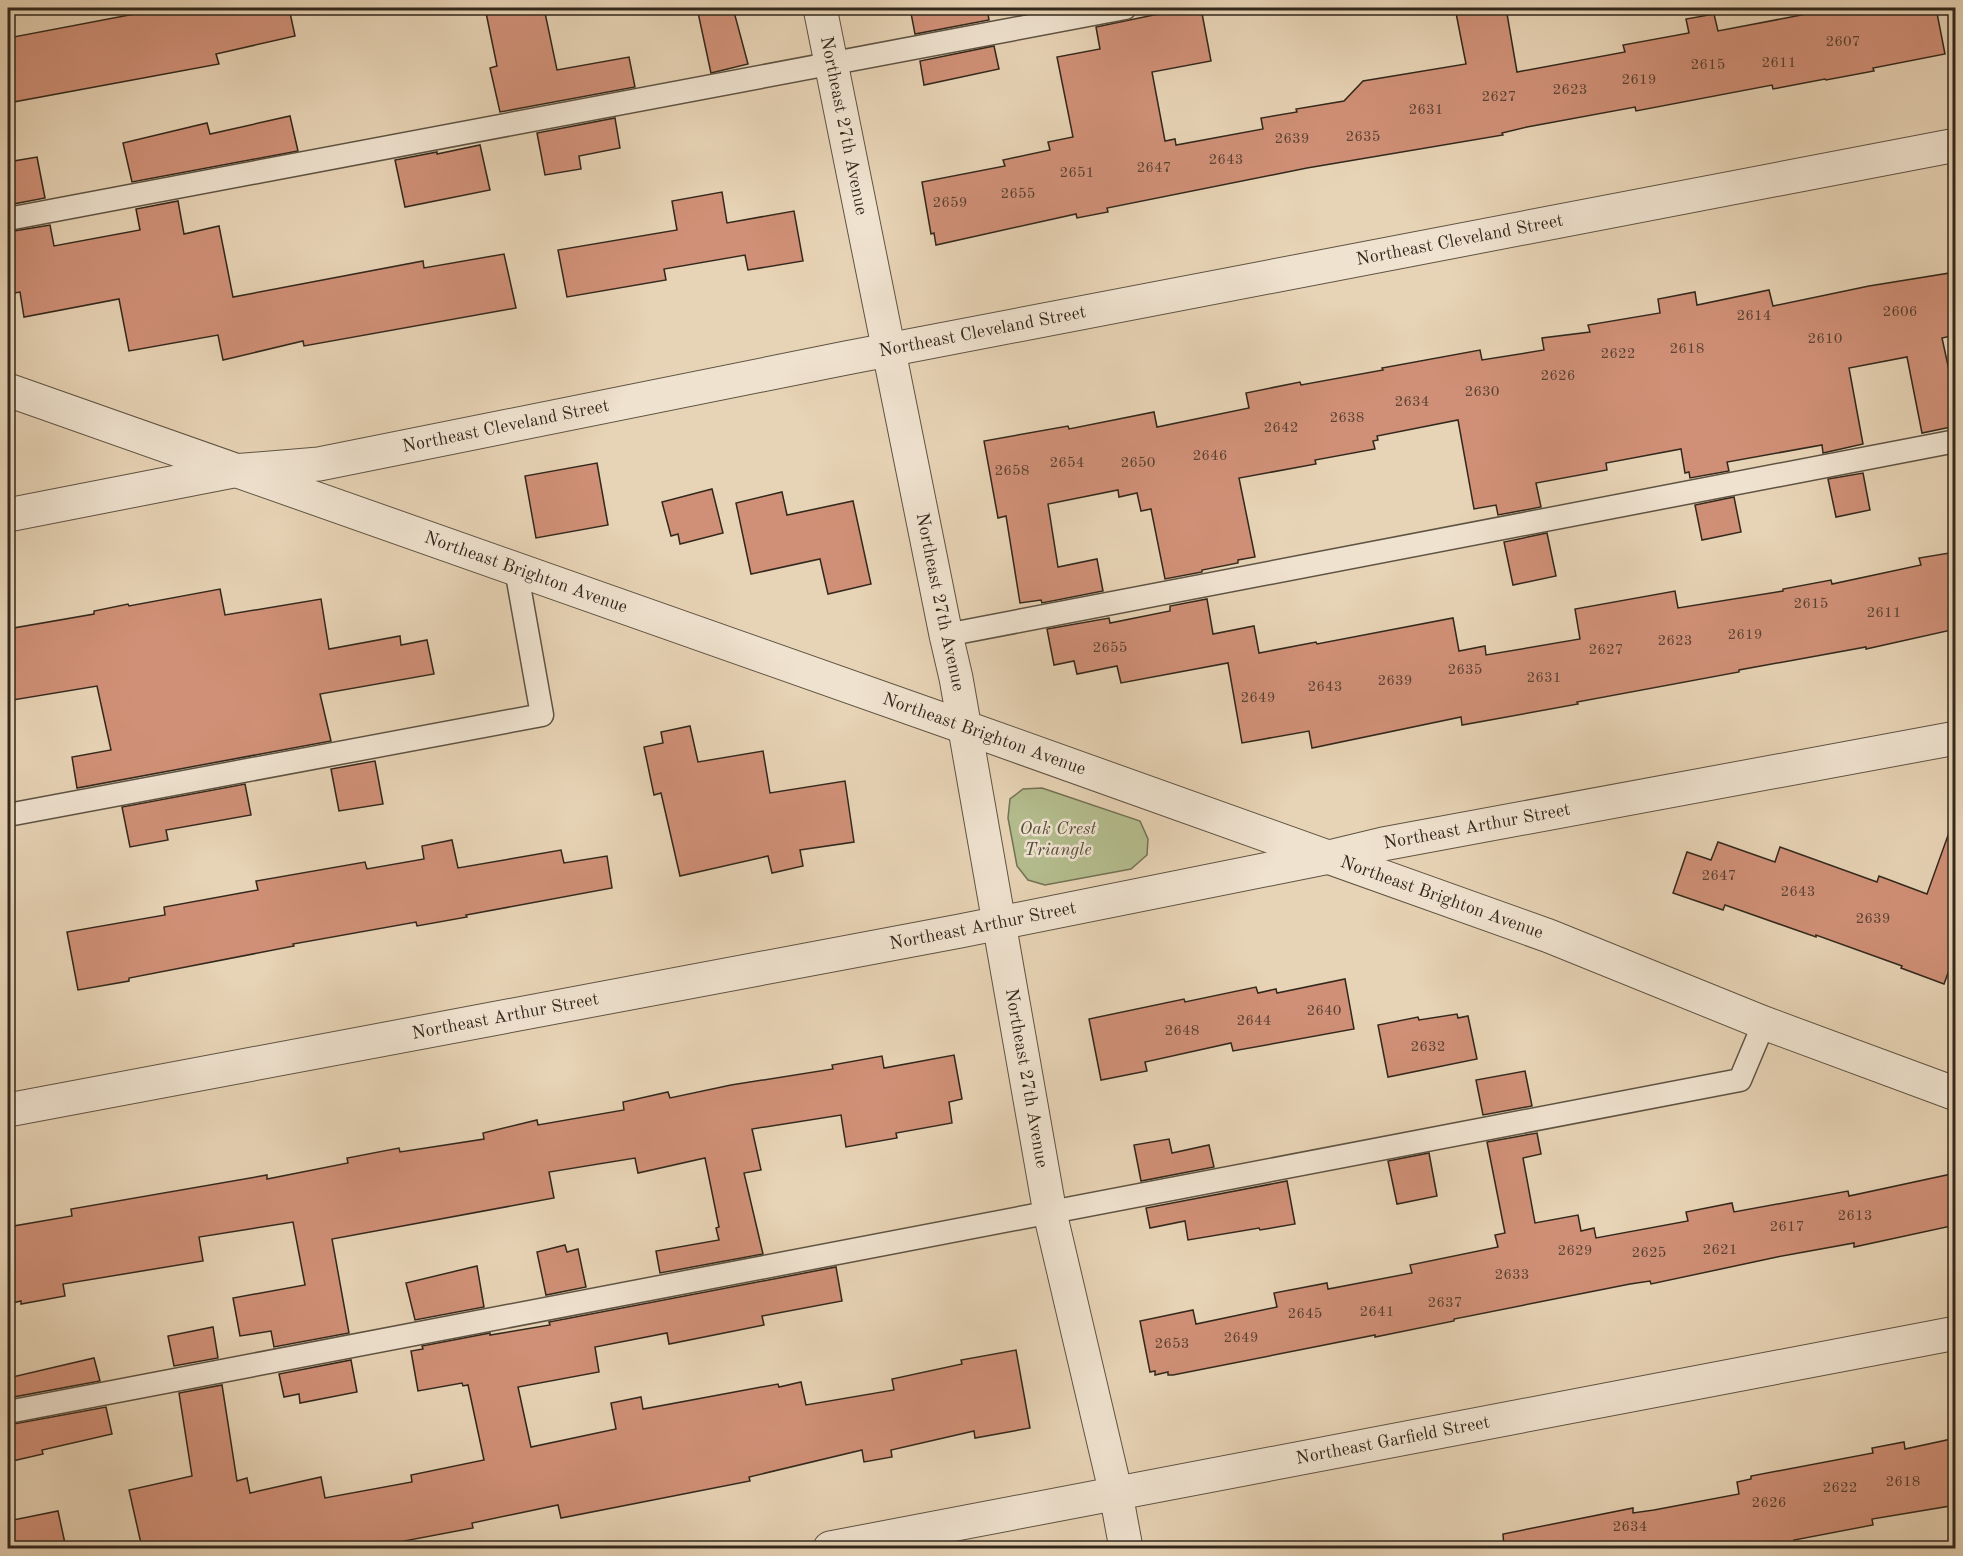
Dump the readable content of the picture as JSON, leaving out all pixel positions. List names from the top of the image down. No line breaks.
{"streets":{"street":["Northeast 27th Avenue","Northeast Cleveland Street","Northeast Brighton Avenue","Northeast Arthur Street","Northeast Garfield Street"]},"crossings":[["Northeast 27th Avenue","Northeast Cleveland Street"],["Northeast 27th Avenue","Northeast Brighton Avenue"],["Northeast 27th Avenue","Northeast Arthur Street"],["Northeast 27th Avenue","Northeast Garfield Street"],["Northeast Cleveland Street","Northeast Brighton Avenue"],["Northeast Brighton Avenue","Northeast Arthur Street"]],"parks":["Oak Crest Triangle"],"house_numbers":["2607","2611","2615","2619","2623","2627","2631","2635","2639","2643","2647","2651","2655","2659","2606","2614","2610","2618","2622","2626","2630","2634","2638","2642","2646","2654","2650","2658","2615","2611","2619","2623","2655","2627","2635","2631","2639","2643","2649","2647","2643","2639","2640","2644","2648","2632","2613","2617","2621","2629","2625","2633","2637","2641","2645","2649","2653","2618","2622","2626","2634"]}
